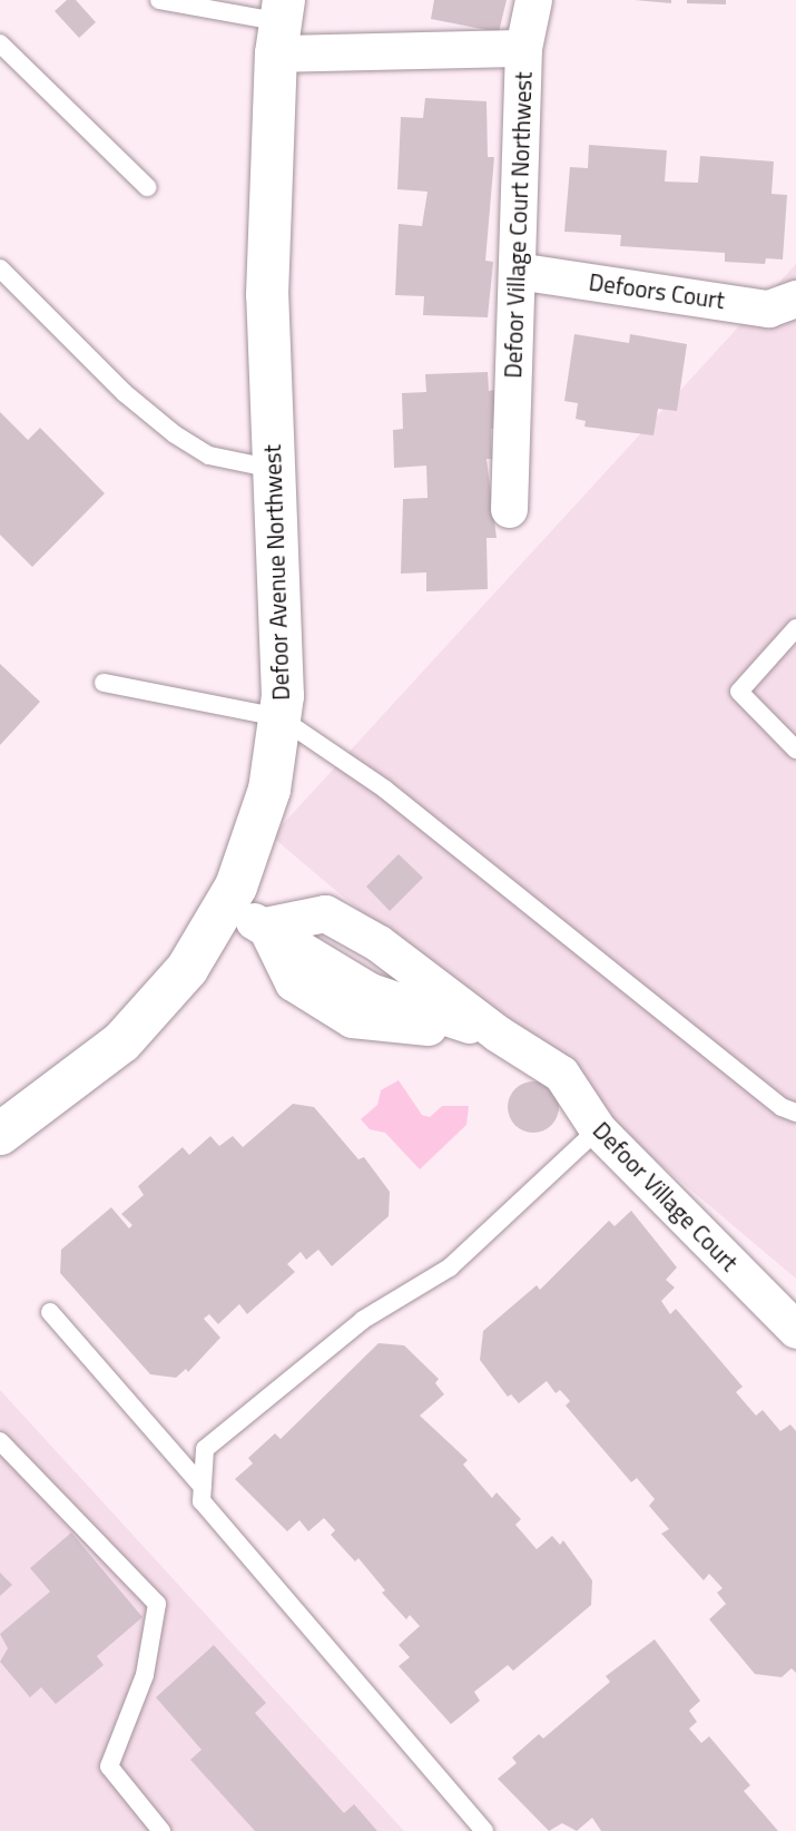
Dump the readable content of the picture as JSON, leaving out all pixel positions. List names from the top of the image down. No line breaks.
{"streets":{"street":["Defoor Village Court Northwest","Defoors Court","Defoor Avenue Northwest","Defoor Village Court"]},"crossings":[["Defoor Village Court Northwest","Defoors Court"],["Defoor Village Court Northwest","Defoor Avenue Northwest"]]}
